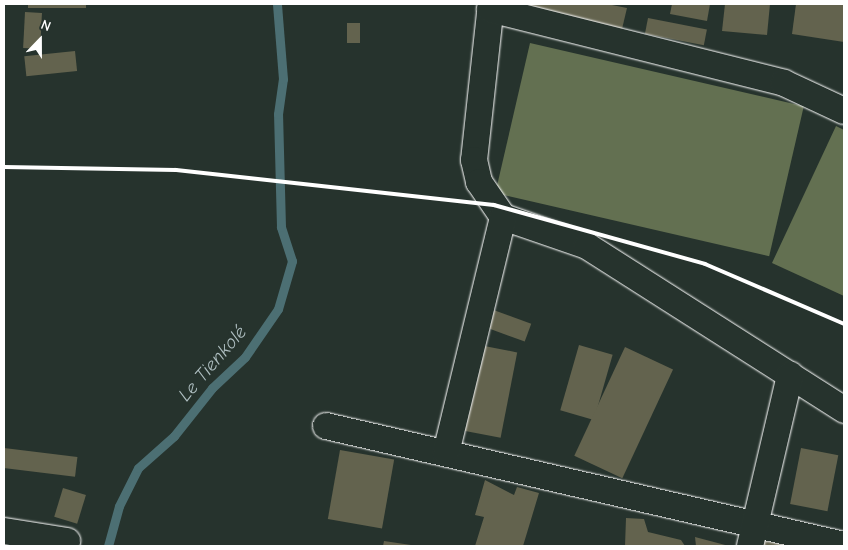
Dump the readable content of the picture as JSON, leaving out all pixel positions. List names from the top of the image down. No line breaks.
{"water":["Le Tienkolé"],"north":"top"}
